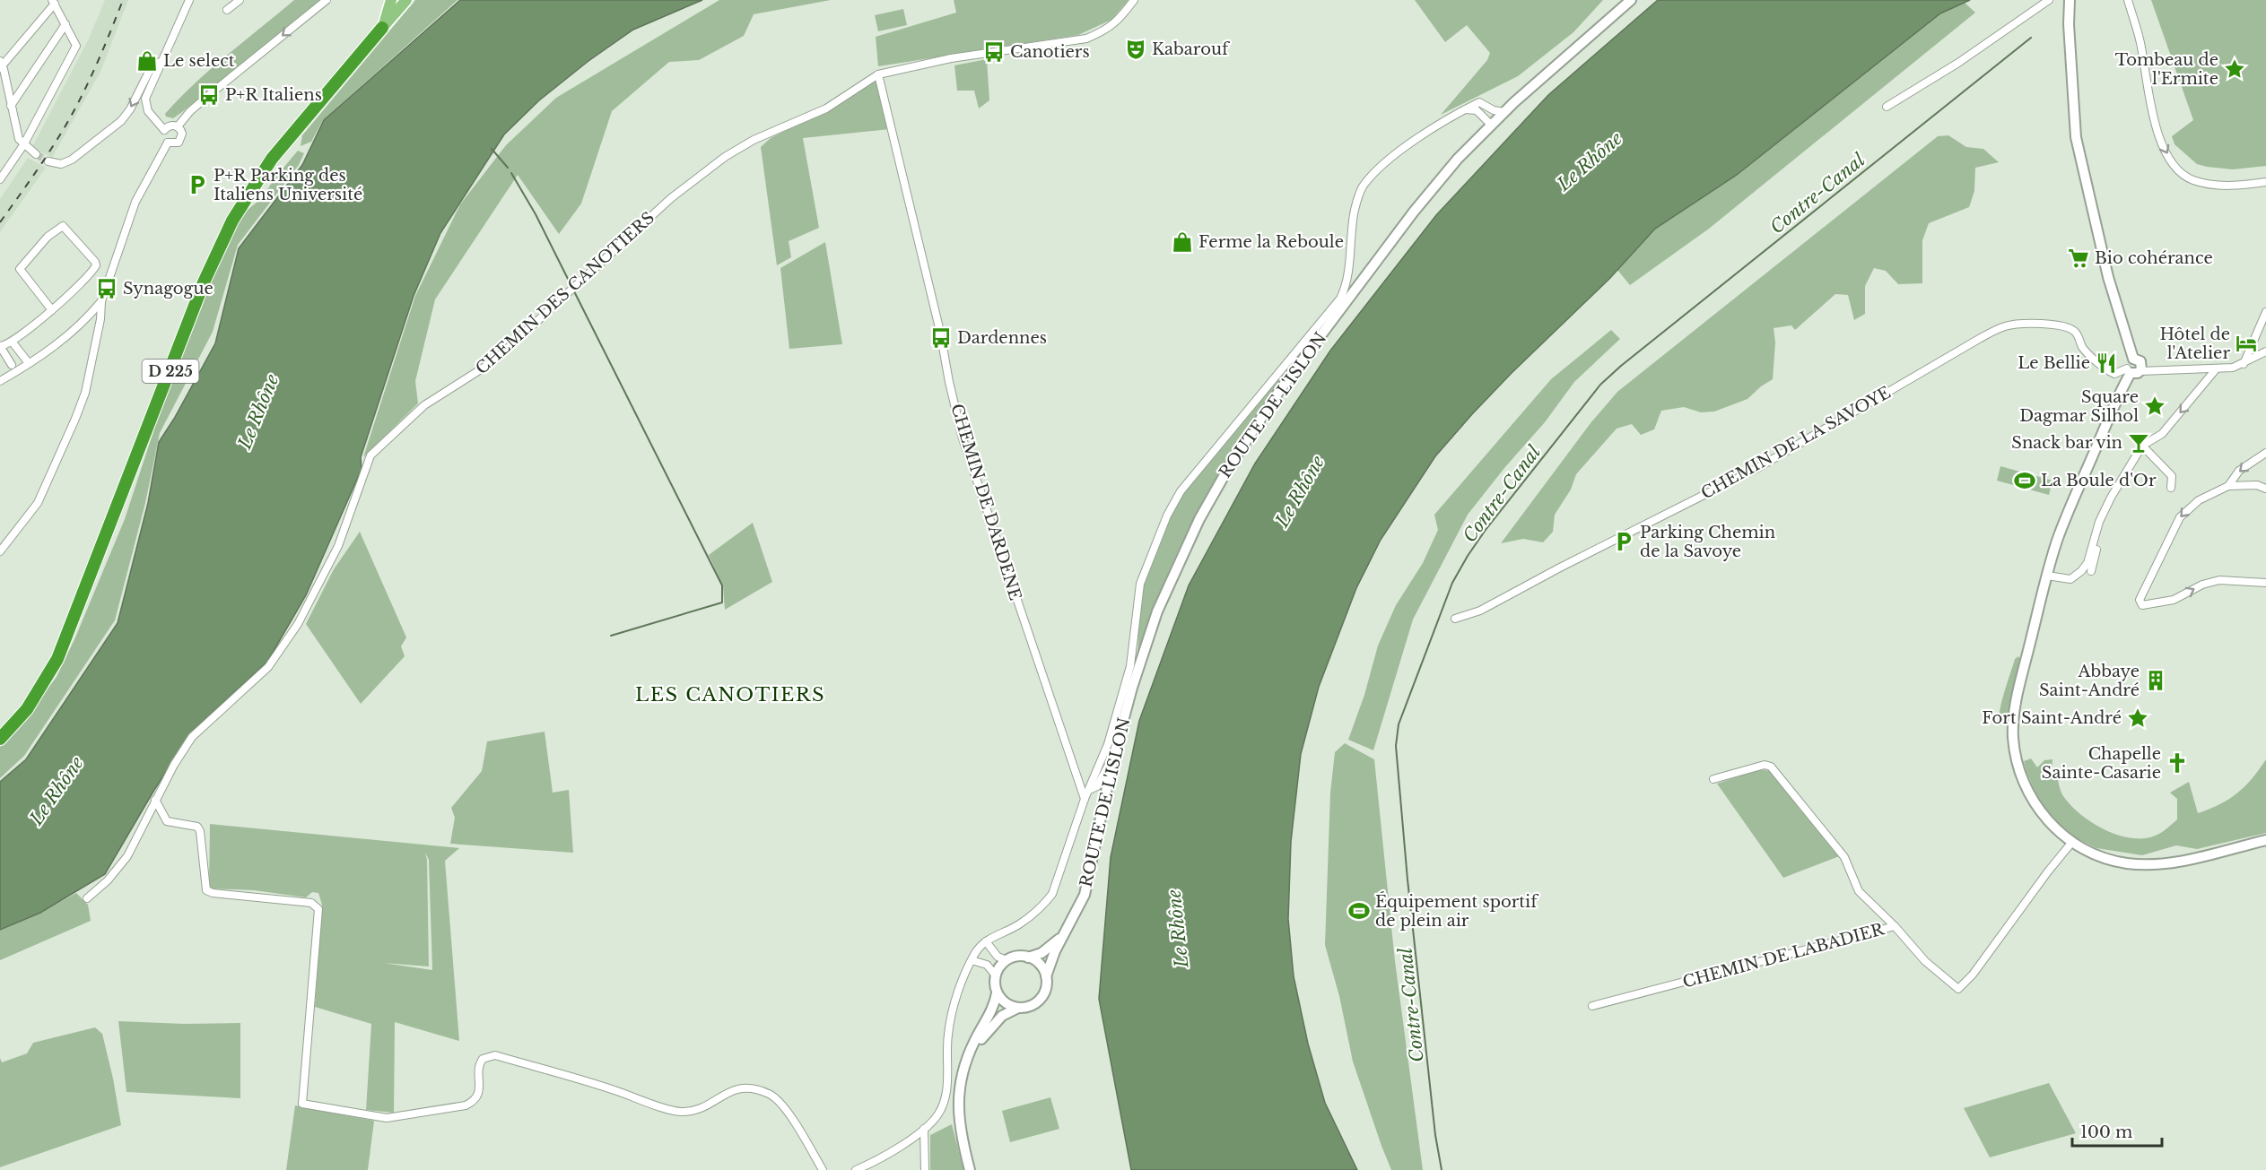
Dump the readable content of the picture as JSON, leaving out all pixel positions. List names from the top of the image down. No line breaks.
{"streets":{"highway":["D 225"],"street":["CHEMIN DES CANOTIERS","ROUTE DE L'ISLON","CHEMIN DE LA SAVOYE","CHEMIN DE DARDENE","CHEMIN DE LABADIER"]},"crossings":[["CHEMIN DES CANOTIERS","CHEMIN DE DARDENE"]],"districts":["LES CANOTIERS"],"water":["Le Rhône","Contre-Canal"],"places":{"theatre":["Kabarouf"],"bus stop":["Canotiers","P+R Italiens","Synagogue","Dardennes"],"shop":["Le select","Ferme la Reboule"],"place":["Tombeau de l'Ermite","Square Dagmar Silhol","Fort Saint-André"],"parking":["P+R Parking des Italiens Université","Parking Chemin de la Savoye"],"supermarket":["Bio cohérance"],"hotel":["Hôtel de l'Atelier"],"restaurant":["Le Bellie"],"bar":["Snack bar vin"],"sports":["La Boule d'Or","Équipement sportif de plein air"],"building":["Abbaye Saint-André"],"church":["Chapelle Sainte-Casarie"]},"scale_bar":"100 m"}
